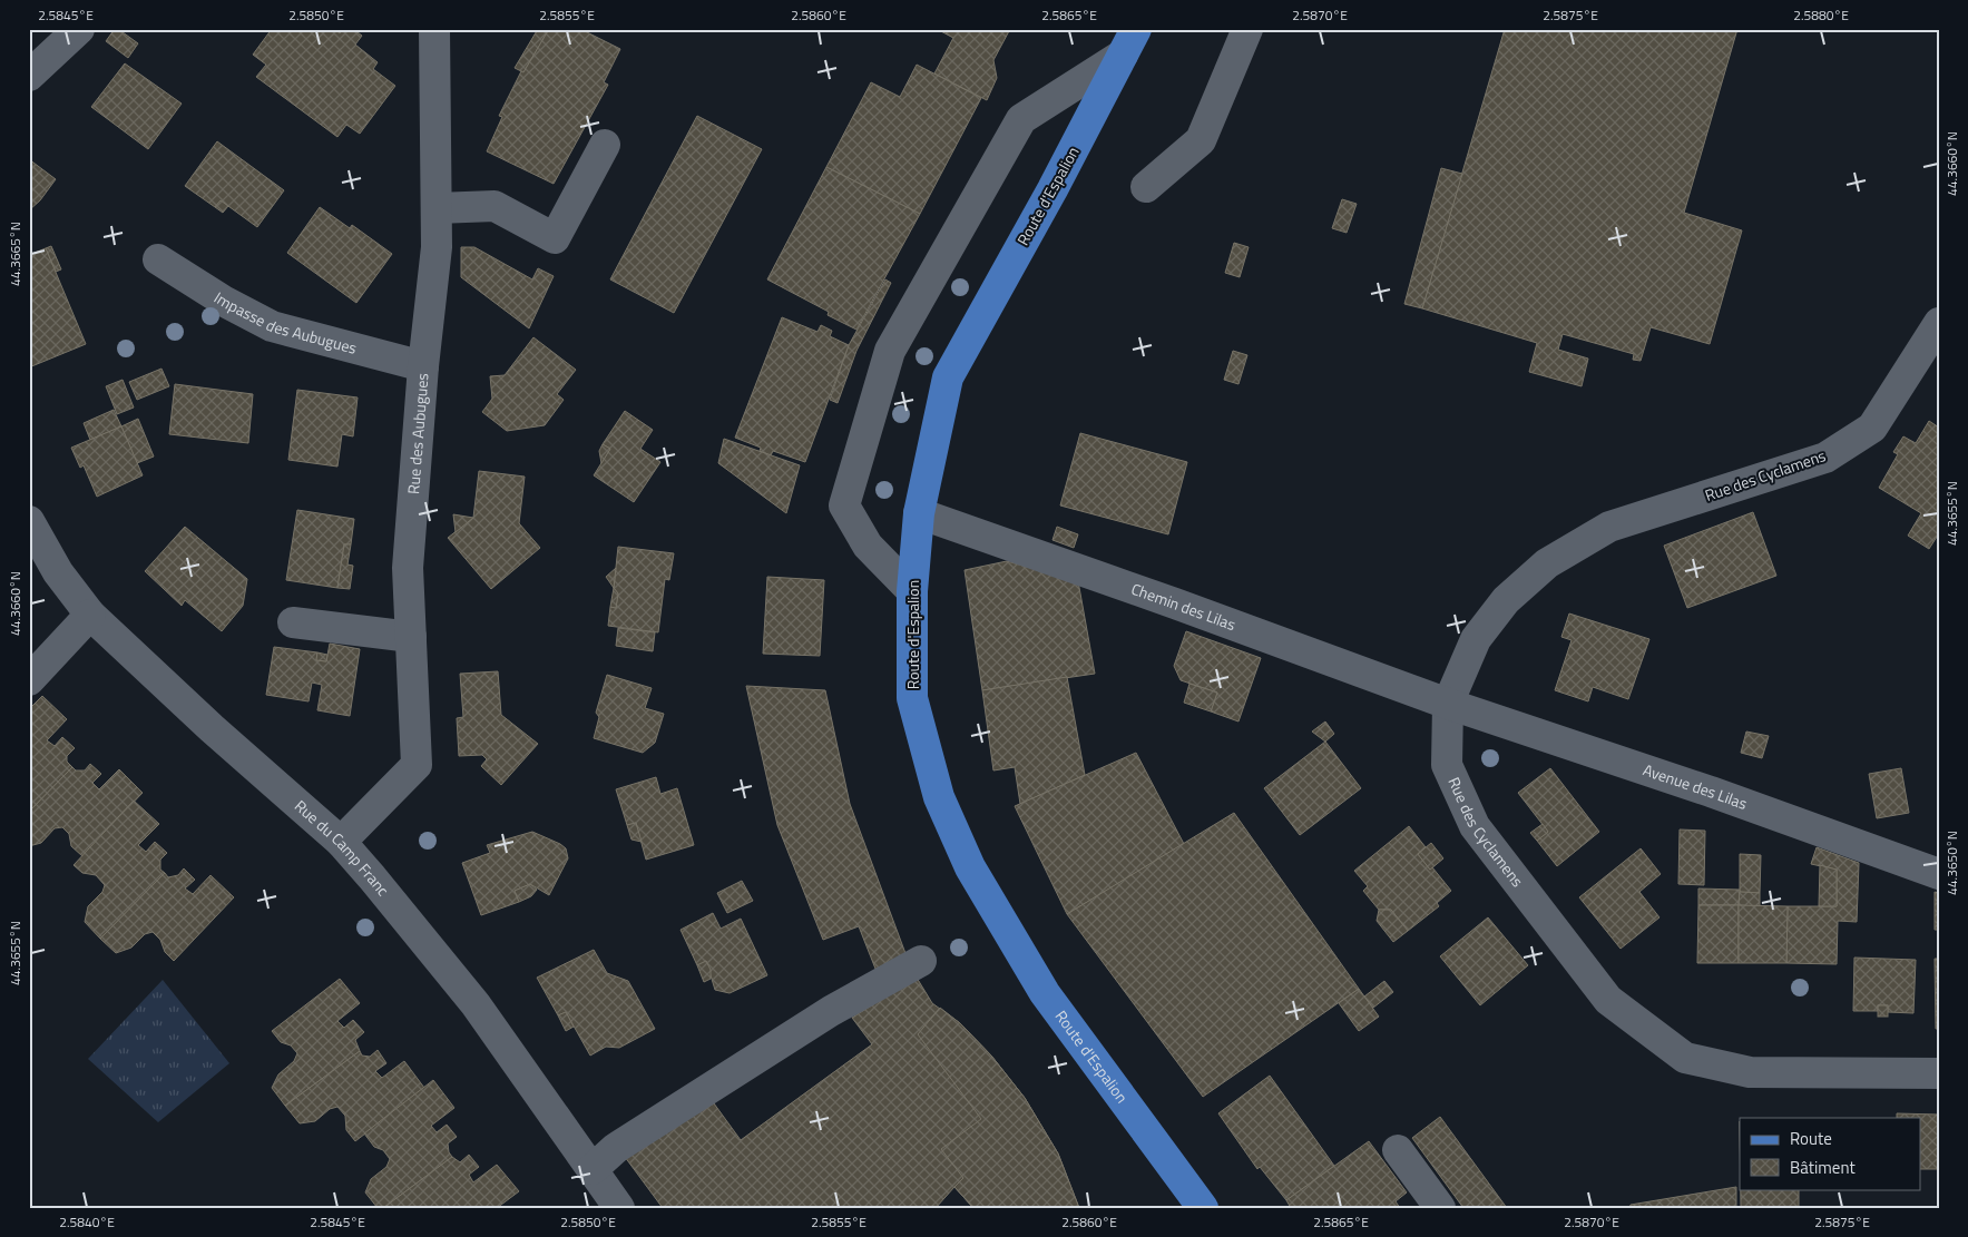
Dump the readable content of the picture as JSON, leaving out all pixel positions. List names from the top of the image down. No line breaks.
{"streets":{"main road":["Route d'Espalion"],"street":["Impasse des Aubugues","Rue des Aubugues","Rue des Cyclamens","Chemin des Lilas","Avenue des Lilas","Rue du Camp Franc"]},"crossings":[["Route d'Espalion","Chemin des Lilas"],["Impasse des Aubugues","Rue des Aubugues"],["Rue des Aubugues","Rue du Camp Franc"],["Rue des Cyclamens","Chemin des Lilas"],["Rue des Cyclamens","Avenue des Lilas"],["Chemin des Lilas","Avenue des Lilas"]],"legend":["Route","Bâtiment"],"coordinates":["2.5845°E","2.5850°E","2.5855°E","2.5860°E","2.5865°E","2.5870°E","2.5875°E","2.5880°E","44.3660°N","44.3665°N","44.3655°N","44.3650°N","2.5840°E"]}
